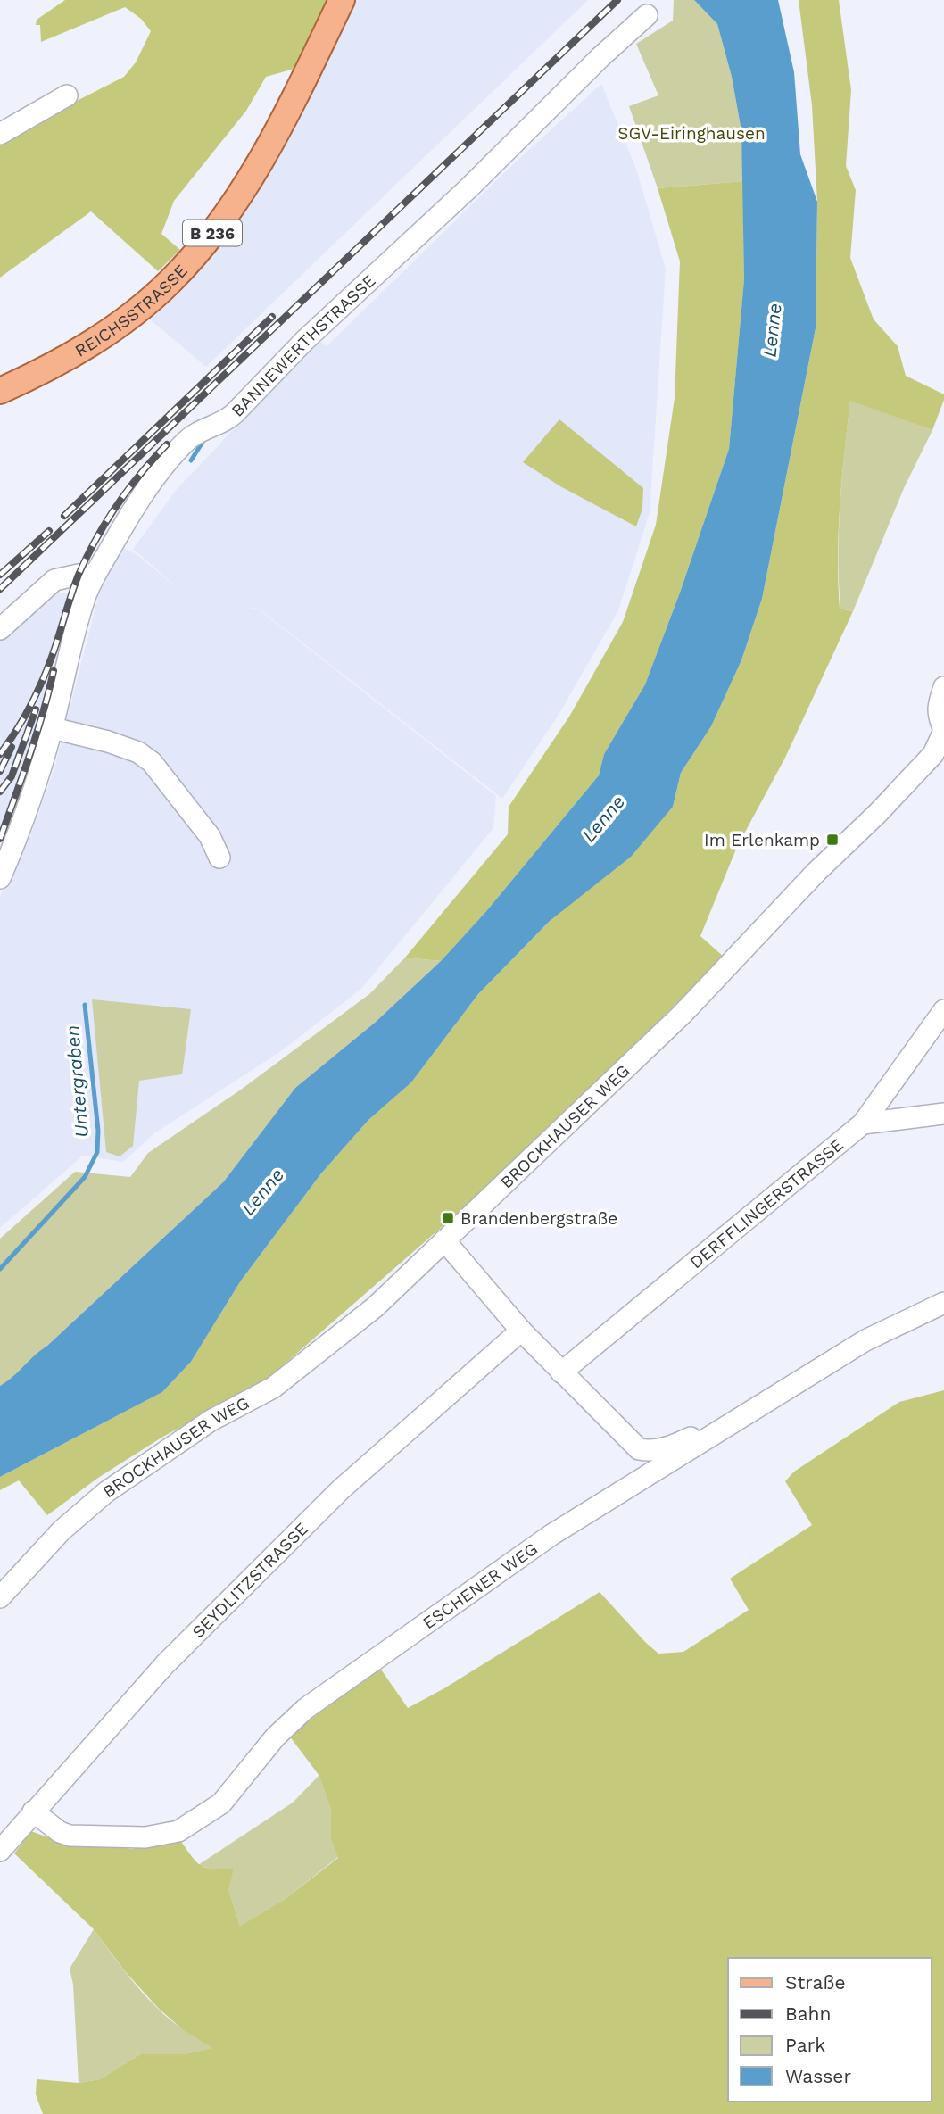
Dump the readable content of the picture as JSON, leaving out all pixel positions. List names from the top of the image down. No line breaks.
{"streets":{"main road":["B 236","REICHSSTRASSE"],"street":["BANNEWERTHSTRASSE","BROCKHAUSER WEG","DERFFLINGERSTRASSE","SEYDLITZSTRASSE","ESCHENER WEG"]},"crossings":[["SEYDLITZSTRASSE","ESCHENER WEG"]],"water":["Lenne","Untergraben"],"parks":["SGV-Eiringhausen"],"places":{"transit":["Im Erlenkamp","Brandenbergstraße"]},"legend":["Straße","Bahn","Park","Wasser"]}
